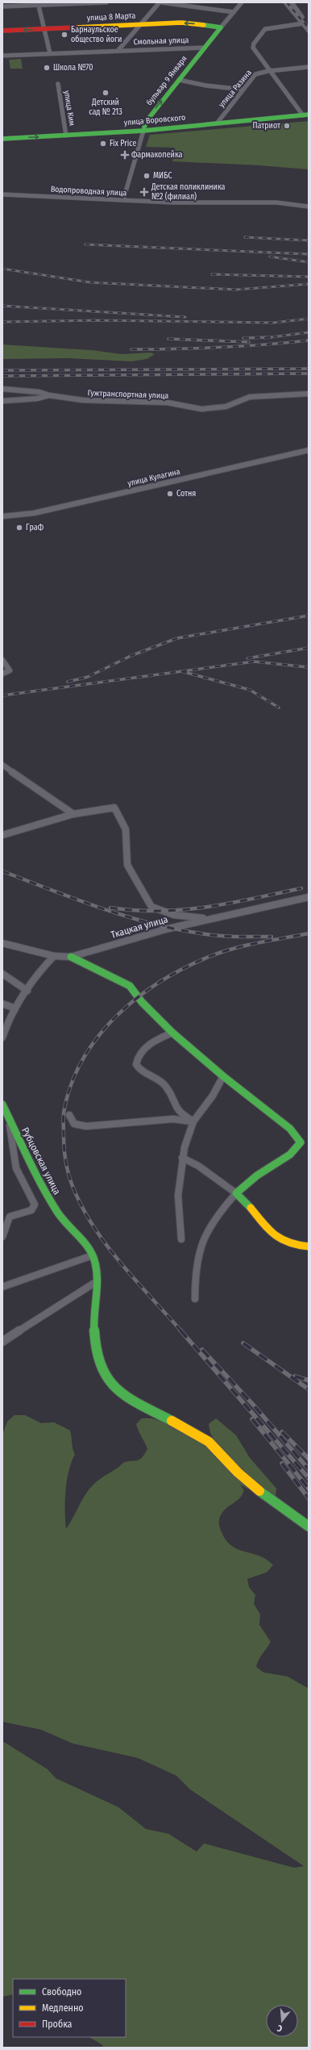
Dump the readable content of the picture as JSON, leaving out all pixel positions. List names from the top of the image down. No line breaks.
{"streets":{"main road":["улица 8 Марта","бульвар 9 Января","улица Воровского","Рубцовская улица"],"street":["Смольная улица","улица Разина","улица Ким","Водопроводная улица","Гужтранспортная улица","улица Кулагина","Ткацкая улица"]},"crossings":[["улица 8 Марта","бульвар 9 Января"],["Смольная улица","бульвар 9 Января"],["бульвар 9 Января","улица Воровского"],["бульвар 9 Января","Водопроводная улица"],["улица Разина","улица Воровского"],["улица Ким","улица Воровского"]],"one_way":["улица 8 Марта"],"places":{"other":["Барнаульское общество йоги","Школа №70","Детский сад № 213","Патриот","Fix Price","МИБС","Сотня","ГраФ"],"health":["Фармакопейка","Детская поликлиника №2 (филиал)"]},"legend":["Свободно","Медленно","Пробка"],"north":"bottom"}
